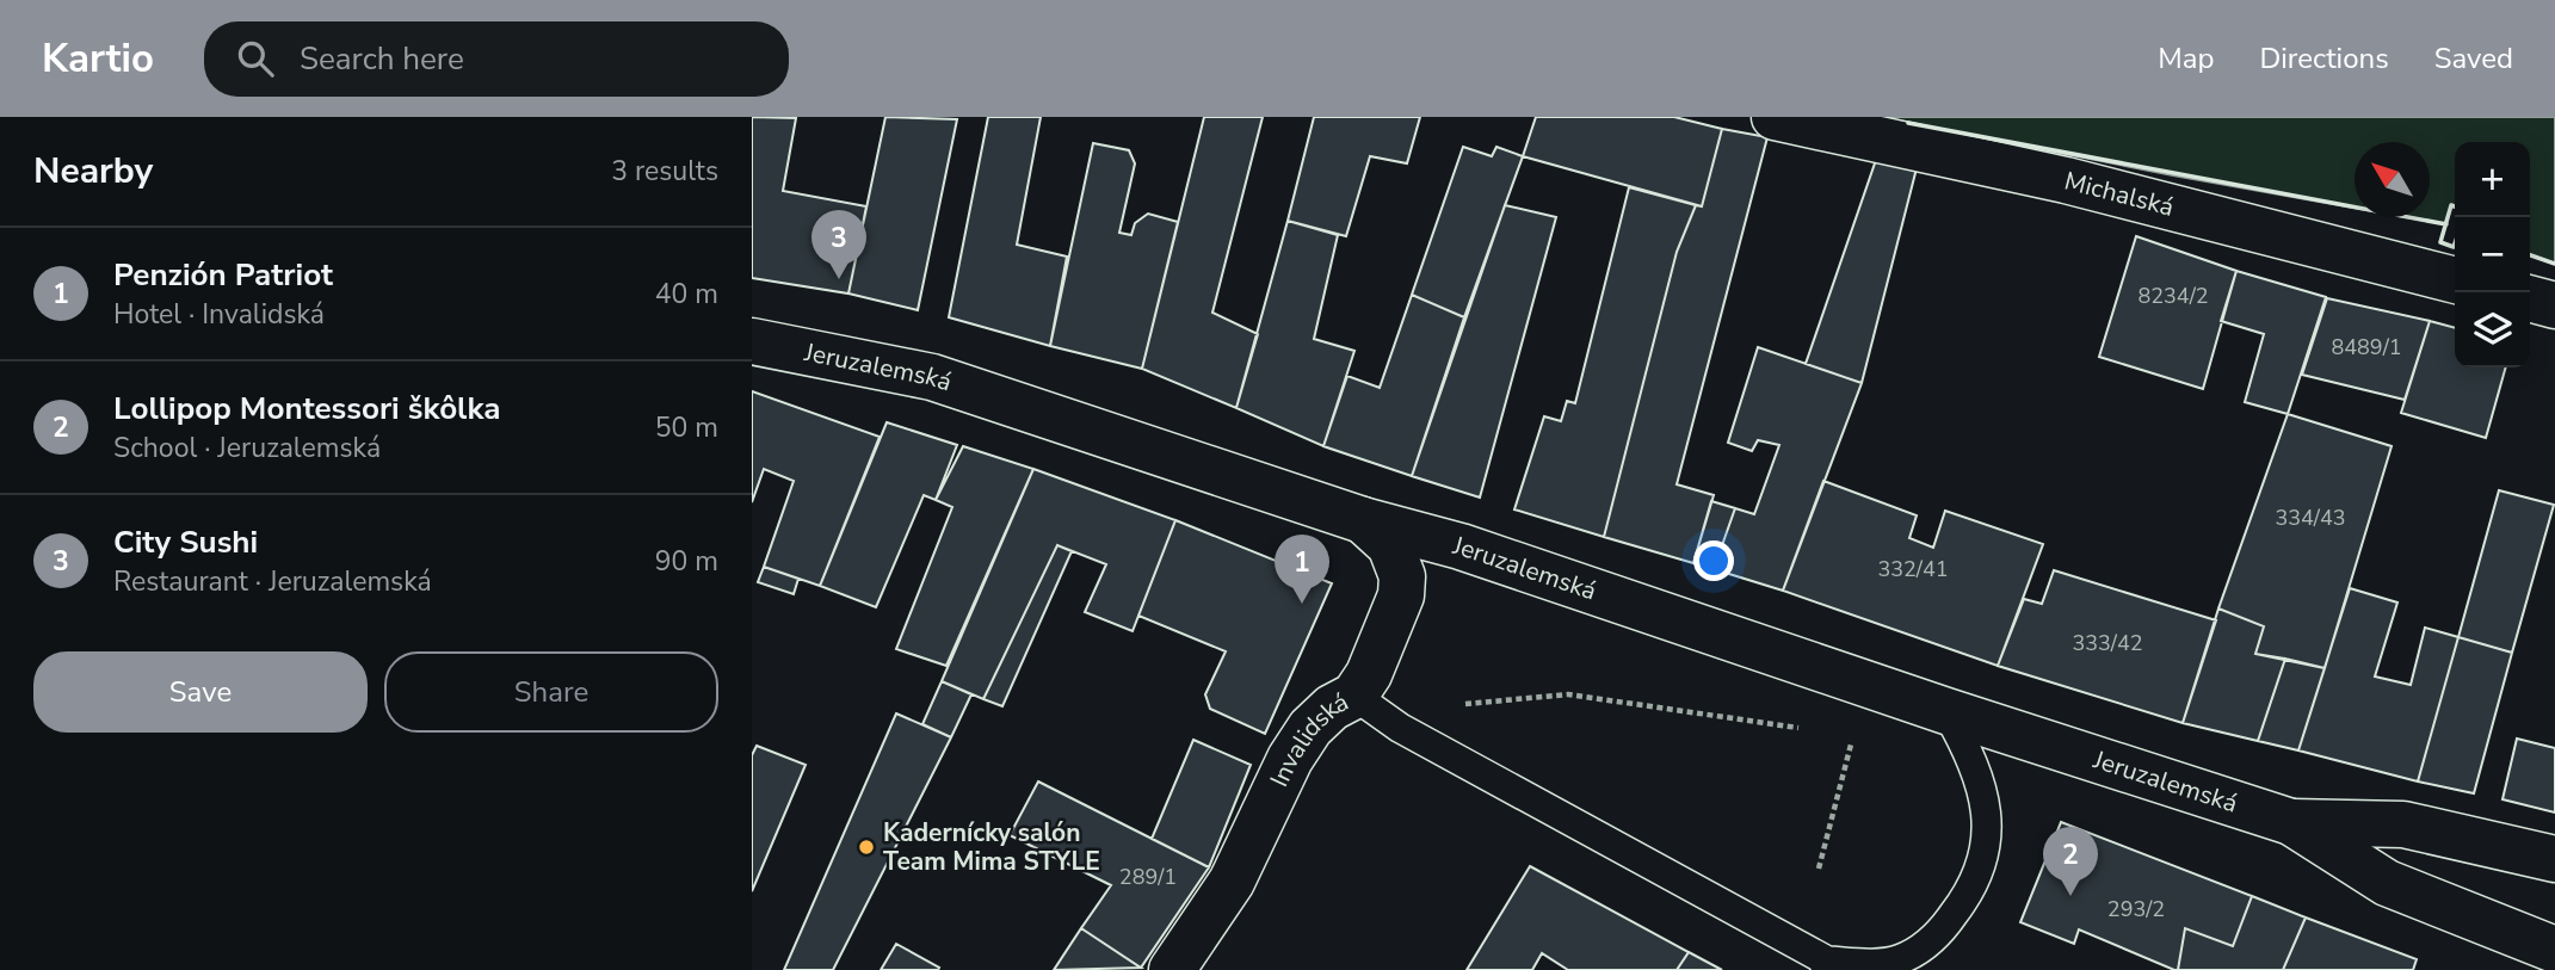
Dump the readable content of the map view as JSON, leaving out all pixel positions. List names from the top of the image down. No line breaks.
{"streets":{"street":["Michalská","Jeruzalemská","Invalidská"]},"crossings":[["Jeruzalemská","Invalidská"]],"places":["Kadernícky salón Team Mima STYLE"],"house_numbers":["8234/2","8489/1","334/43","332/41","333/42","289/1","293/2"],"north":"top left","page":{"header":"Kartio","search":"Search here","nav":["Map","Directions","Saved"],"heading":["Nearby","3 results"],"map_buttons":["+","−"],"pins":["3","1","2"],"list":[{"mark":"1","name":"Penzión Patriot","note":"Hotel · Invalidská","value":"40 m"},{"mark":"2","name":"Lollipop Montessori škôlka","note":"School · Jeruzalemská","value":"50 m"},{"mark":"3","name":"City Sushi","note":"Restaurant · Jeruzalemská","value":"90 m"}],"buttons":["Save","Share"]}}
